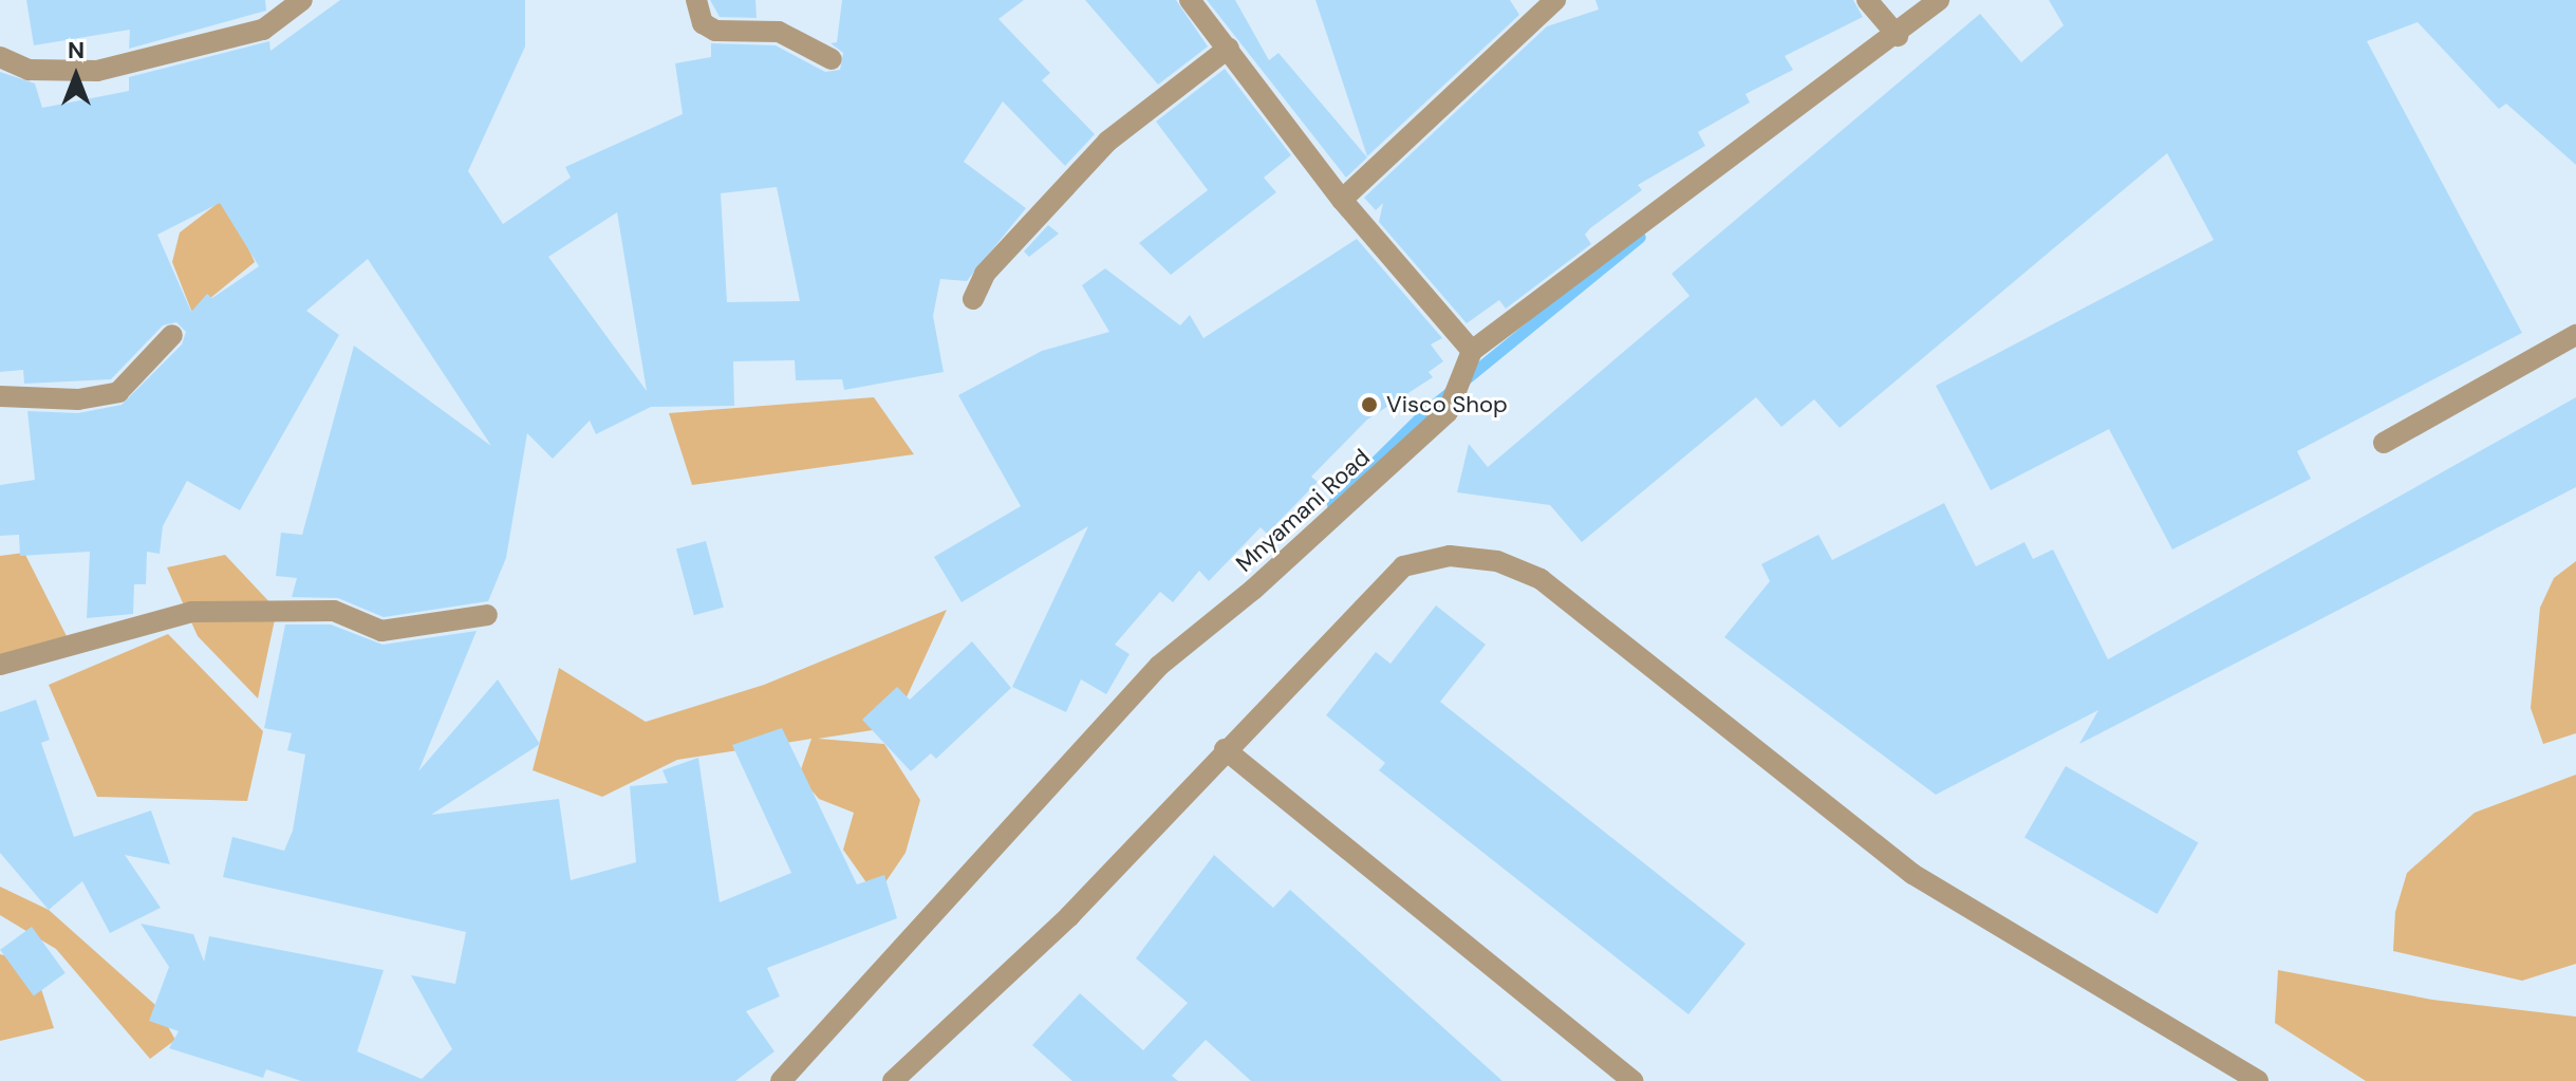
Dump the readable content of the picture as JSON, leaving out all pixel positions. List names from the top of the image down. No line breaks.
{"streets":{"street":["Mnyamani Road"]},"places":["Visco Shop"],"north":"top"}
